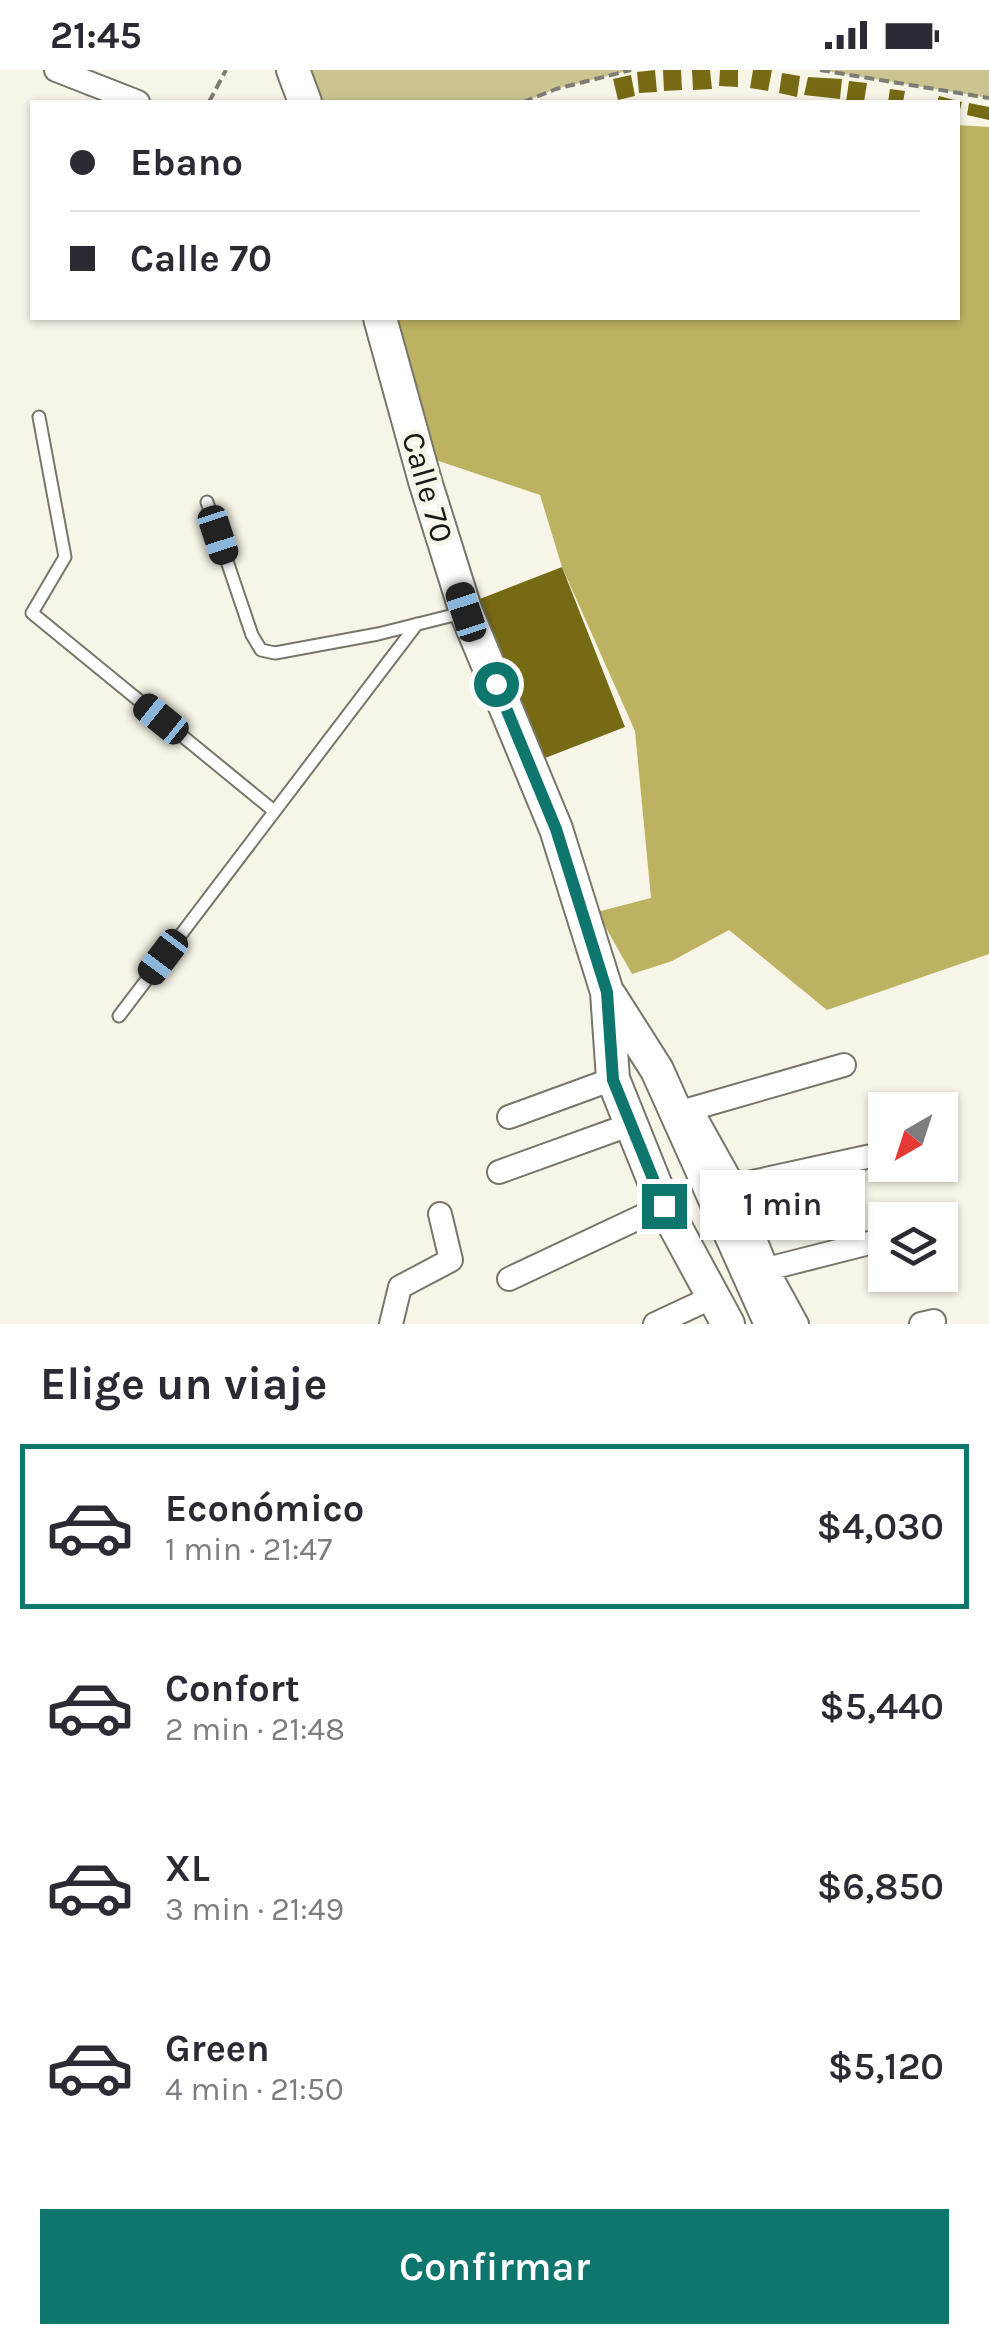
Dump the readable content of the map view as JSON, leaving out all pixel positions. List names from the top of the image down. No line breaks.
{"streets":{"main road":["Calle 70"]},"north":"bottom left","page":{"status":"21:45","banner":["Ebano","Calle 70"],"bubble":"1 min","heading":"Elige un viaje","list":[{"name":"Económico","note":"1 min · 21:47","value":"$4,030"},{"name":"Confort","note":"2 min · 21:48","value":"$5,440"},{"name":"XL","note":"3 min · 21:49","value":"$6,850"},{"name":"Green","note":"4 min · 21:50","value":"$5,120"}],"buttons":"Confirmar"}}
